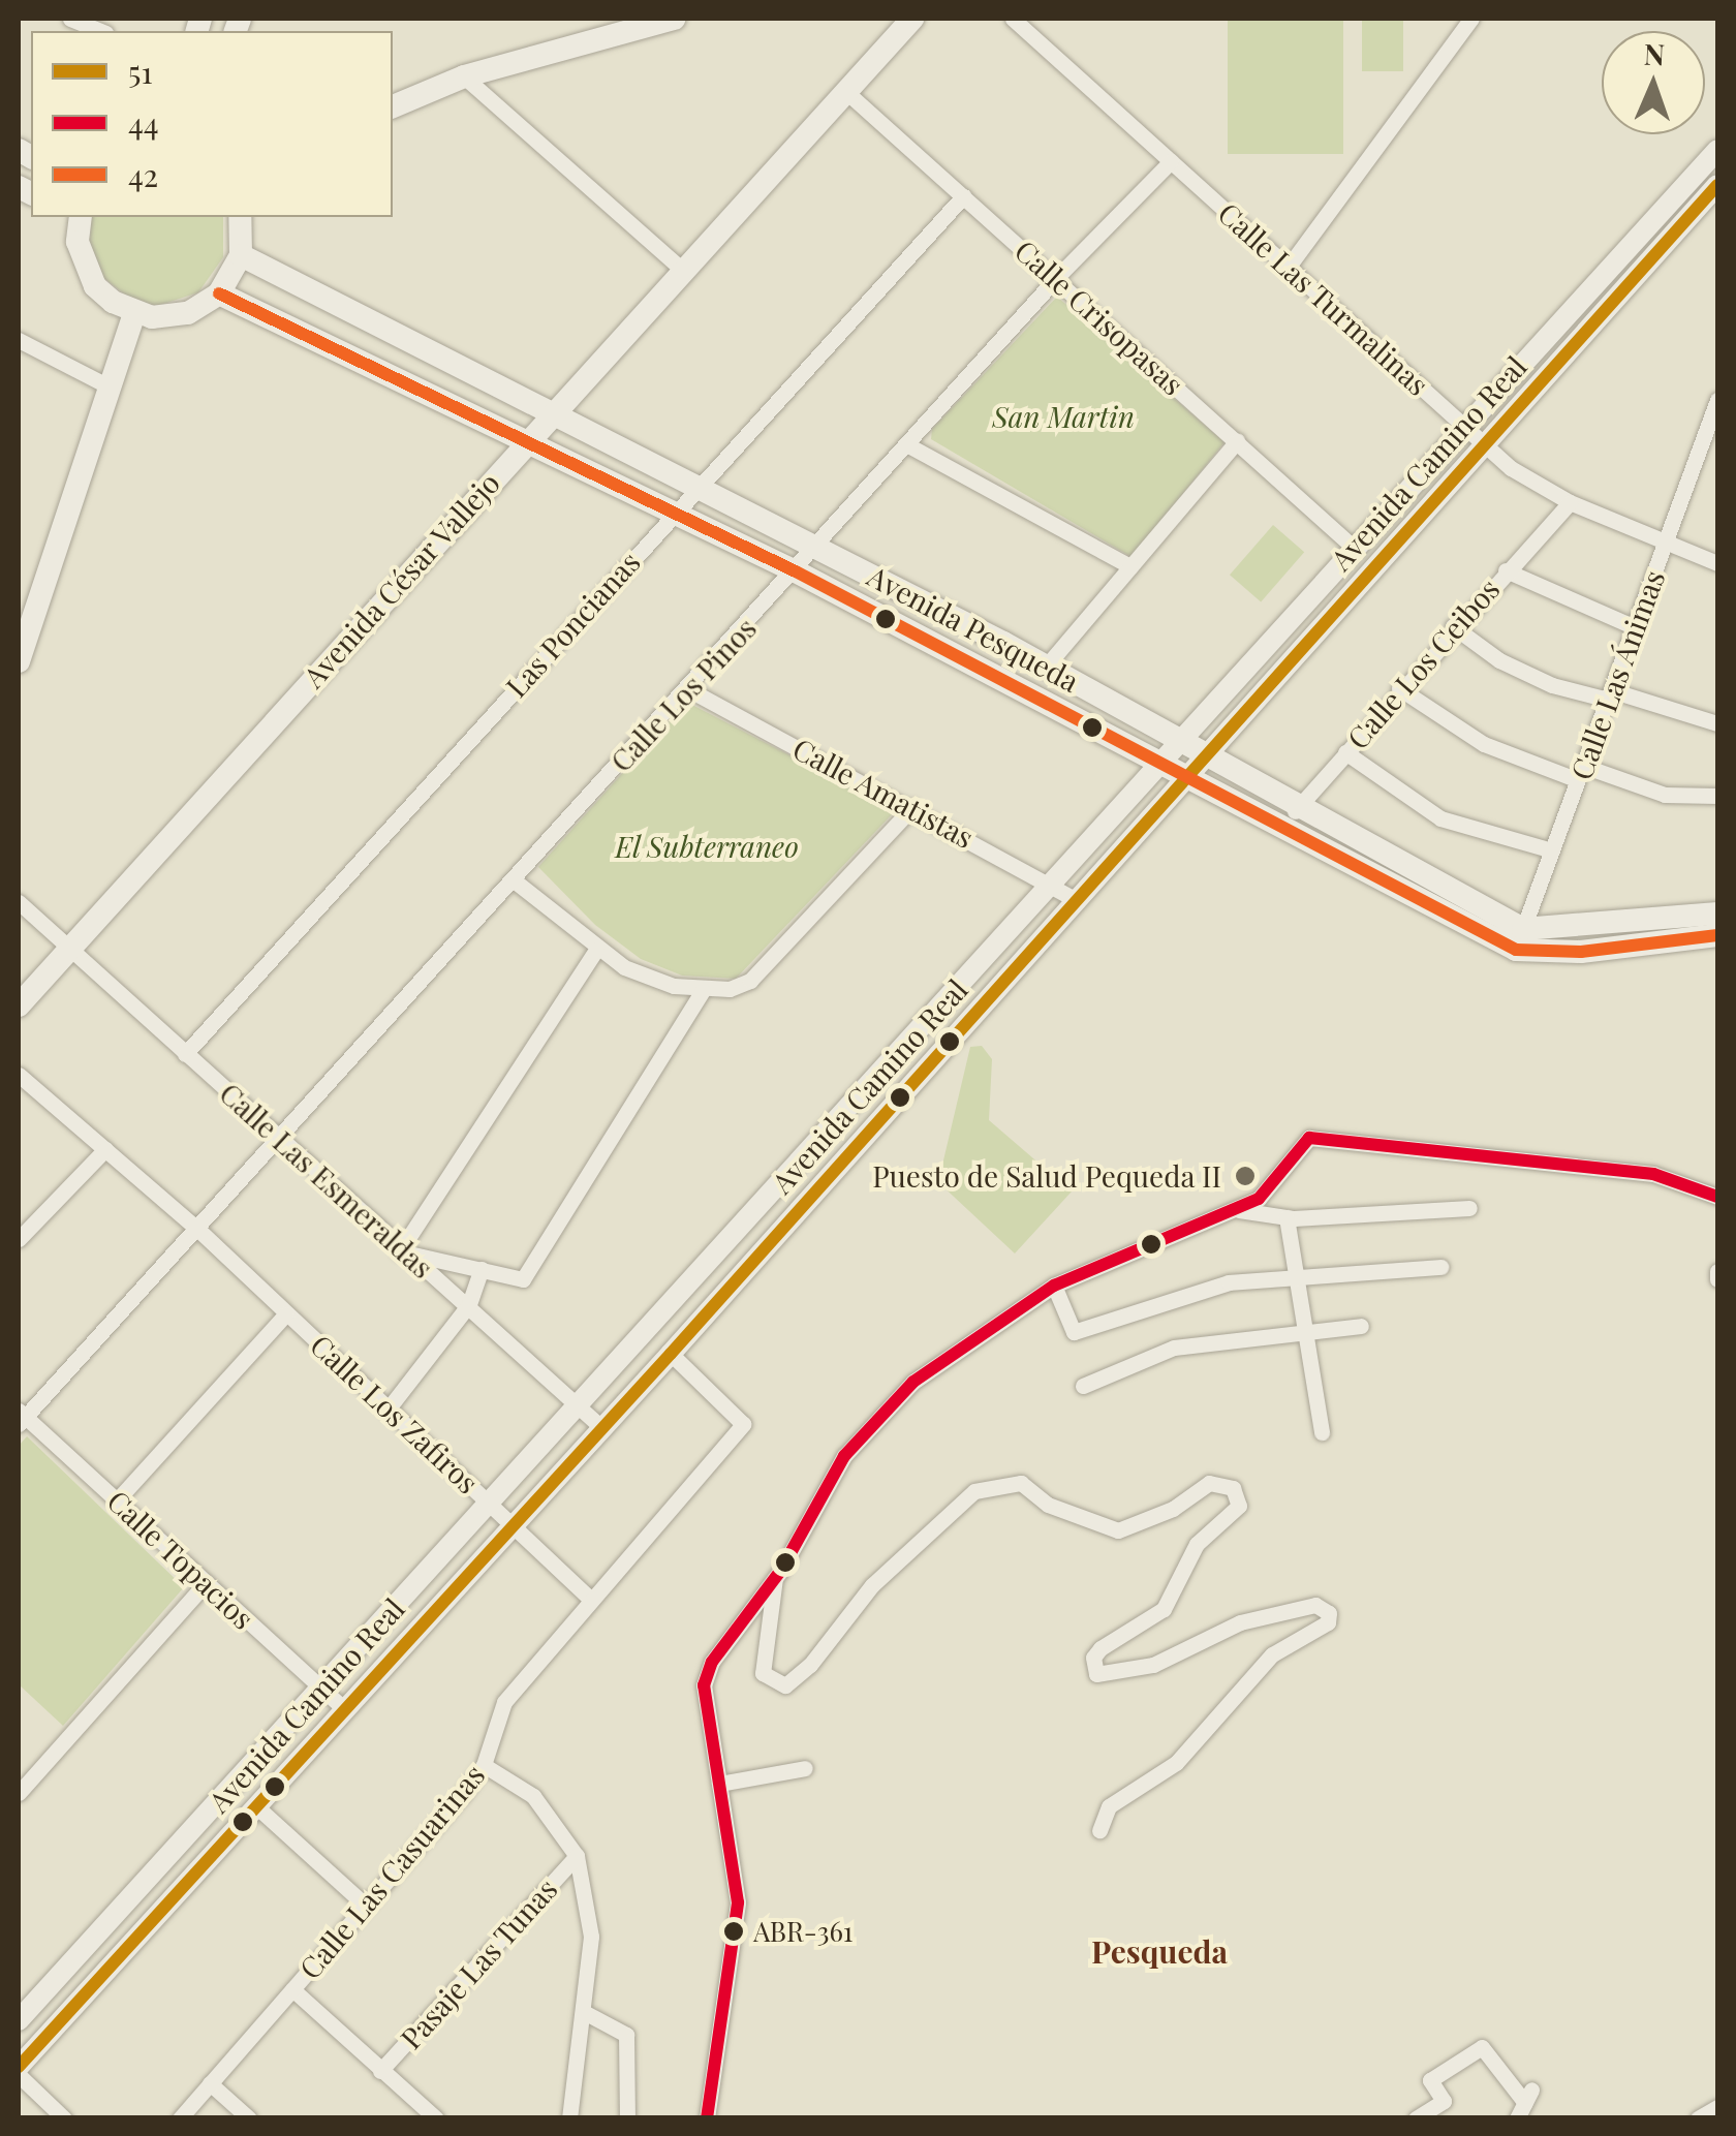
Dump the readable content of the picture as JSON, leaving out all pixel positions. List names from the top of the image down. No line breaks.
{"streets":{"main road":["Avenida César Vallejo","Avenida Pesqueda"],"street":["Calle Las Turmalinas","Calle Crisopasas","Avenida Camino Real","Las Poncianas","Calle Los Ceibos","Calle Las Ánimas","Calle Los Pinos","Calle Amatistas","Calle Las Esmeraldas","Calle Los Zafiros","Calle Topacios","Calle Las Casuarinas","Pasaje Las Tunas"]},"crossings":[["Calle Las Turmalinas","Avenida Camino Real"],["Calle Las Turmalinas","Calle Los Ceibos"],["Calle Las Turmalinas","Calle Las Ánimas"],["Calle Las Turmalinas","Calle Los Pinos"],["Calle Crisopasas","Avenida Camino Real"],["Calle Crisopasas","Avenida César Vallejo"],["Calle Crisopasas","Las Poncianas"],["Calle Crisopasas","Calle Los Pinos"],["Avenida Camino Real","Avenida Pesqueda"],["Avenida Camino Real","Calle Amatistas"],["Avenida Camino Real","Calle Las Esmeraldas"],["Avenida Camino Real","Calle Los Zafiros"],["Avenida Camino Real","Calle Topacios"],["Avenida Camino Real","Calle Las Casuarinas"],["Avenida César Vallejo","Avenida Pesqueda"],["Las Poncianas","Avenida Pesqueda"],["Las Poncianas","Calle Las Esmeraldas"],["Avenida Pesqueda","Calle Los Ceibos"],["Avenida Pesqueda","Calle Las Ánimas"],["Avenida Pesqueda","Calle Los Pinos"],["Calle Los Pinos","Calle Amatistas"],["Calle Los Pinos","Calle Las Esmeraldas"],["Calle Los Pinos","Calle Los Zafiros"],["Calle Los Zafiros","Calle Las Casuarinas"]],"districts":["Pesqueda"],"parks":["San Martin","El Subterraneo"],"places":["Puesto de Salud Pequeda II","ABR-361"],"lines":["transit line 51","transit line 42","transit line 44"],"legend":["51","44","42"],"north":"top"}
